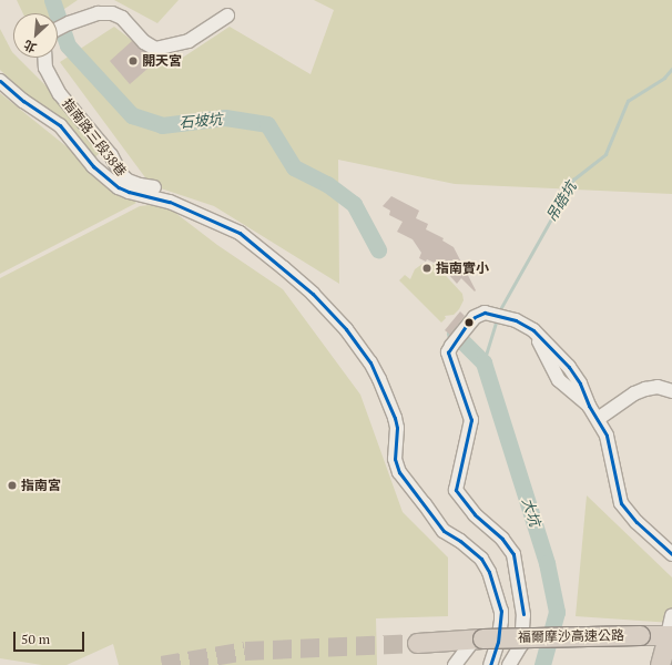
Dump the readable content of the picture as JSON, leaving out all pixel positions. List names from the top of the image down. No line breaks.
{"streets":{"highway":["福爾摩沙高速公路"],"street":["指南路三段38巷"]},"water":["石坡坑","吊硞坑","大坑"],"places":["開天宮","指南實小","指南宮"],"scale_bar":"50 m","north":"bottom left"}
